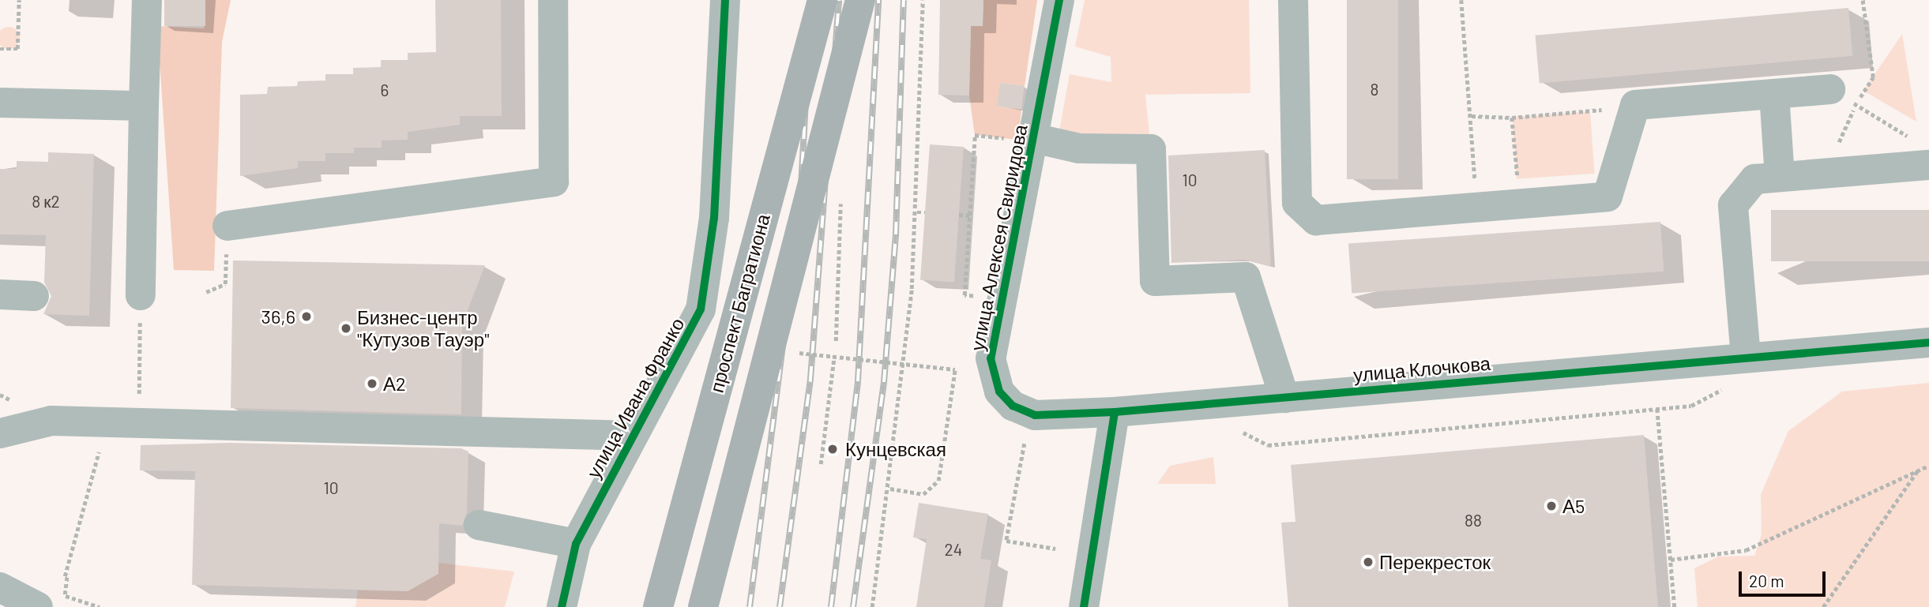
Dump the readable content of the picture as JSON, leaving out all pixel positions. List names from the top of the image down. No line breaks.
{"streets":{"main road":["проспект Багратиона"],"street":["улица Алексея Свиридова","улица Клочкова","улица Ивана Франко"]},"crossings":[["улица Алексея Свиридова","улица Клочкова"]],"places":["36,6","Бизнес-центр \"Кутузов Тауэр\"","А2","Кунцевская","А5","Перекресток"],"house_numbers":["8","6","10","8 к2","10","88","24"],"scale_bar":"20 m"}
